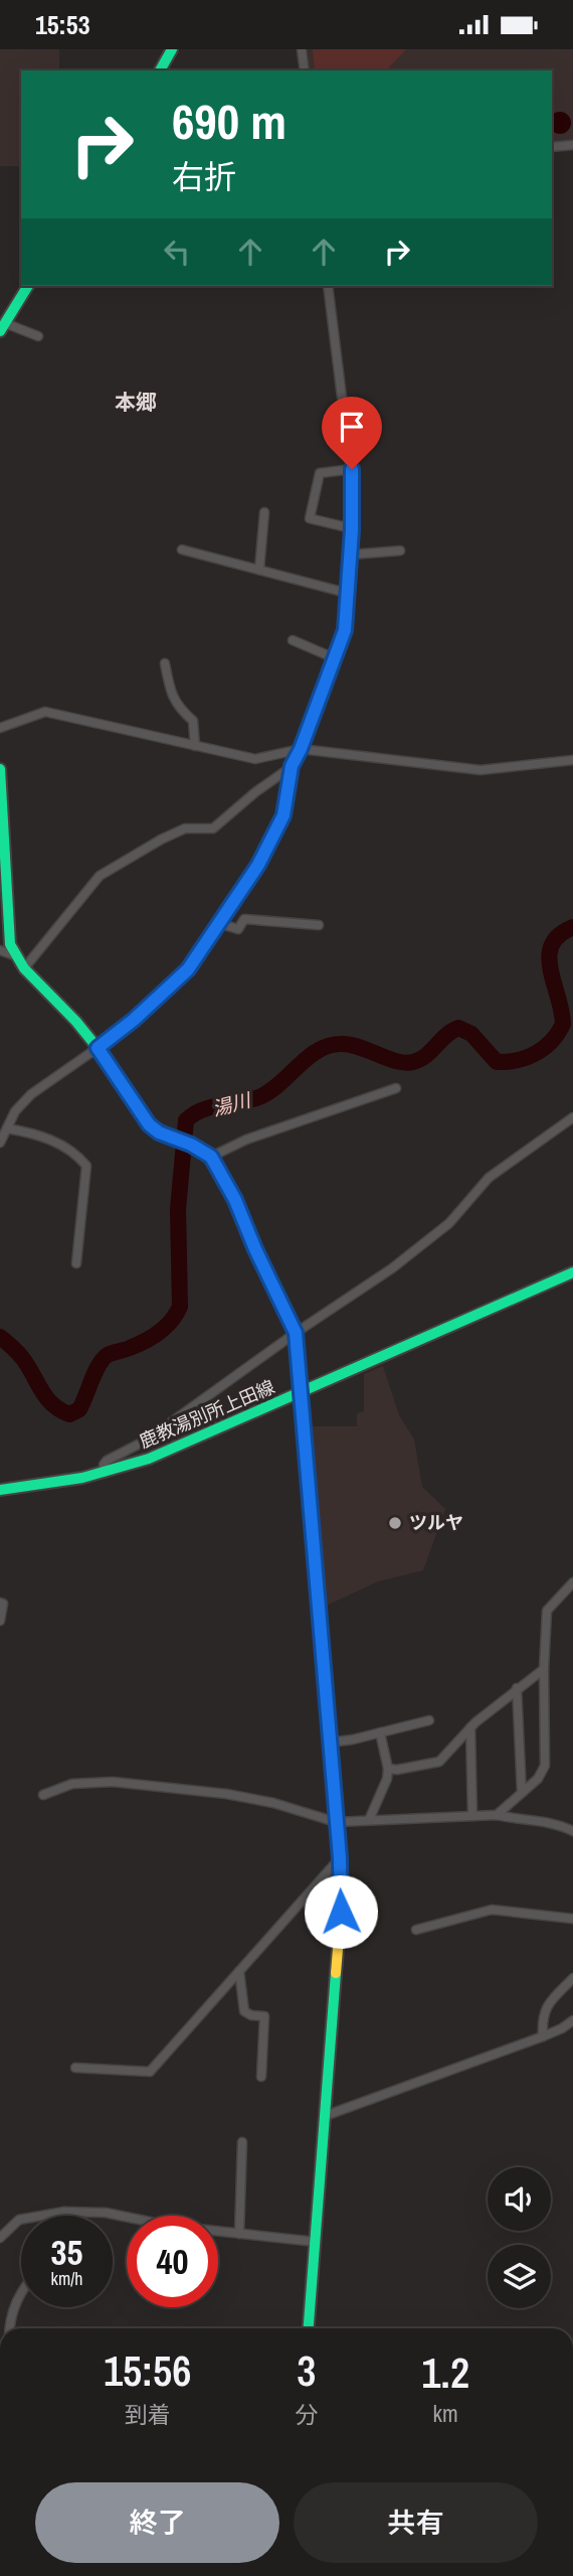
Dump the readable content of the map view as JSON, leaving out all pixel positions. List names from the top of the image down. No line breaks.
{"streets":{"street":["鹿教湯別所上田線"]},"districts":["本郷"],"water":["湯川"],"places":["ツルヤ"],"page":{"status":"15:53","turn":["690 m","右折"],"speed":"35 km/h","limit":"40","eta":["15:56","到着","3","分","1.2","km"],"buttons":["終了","共有"]}}
